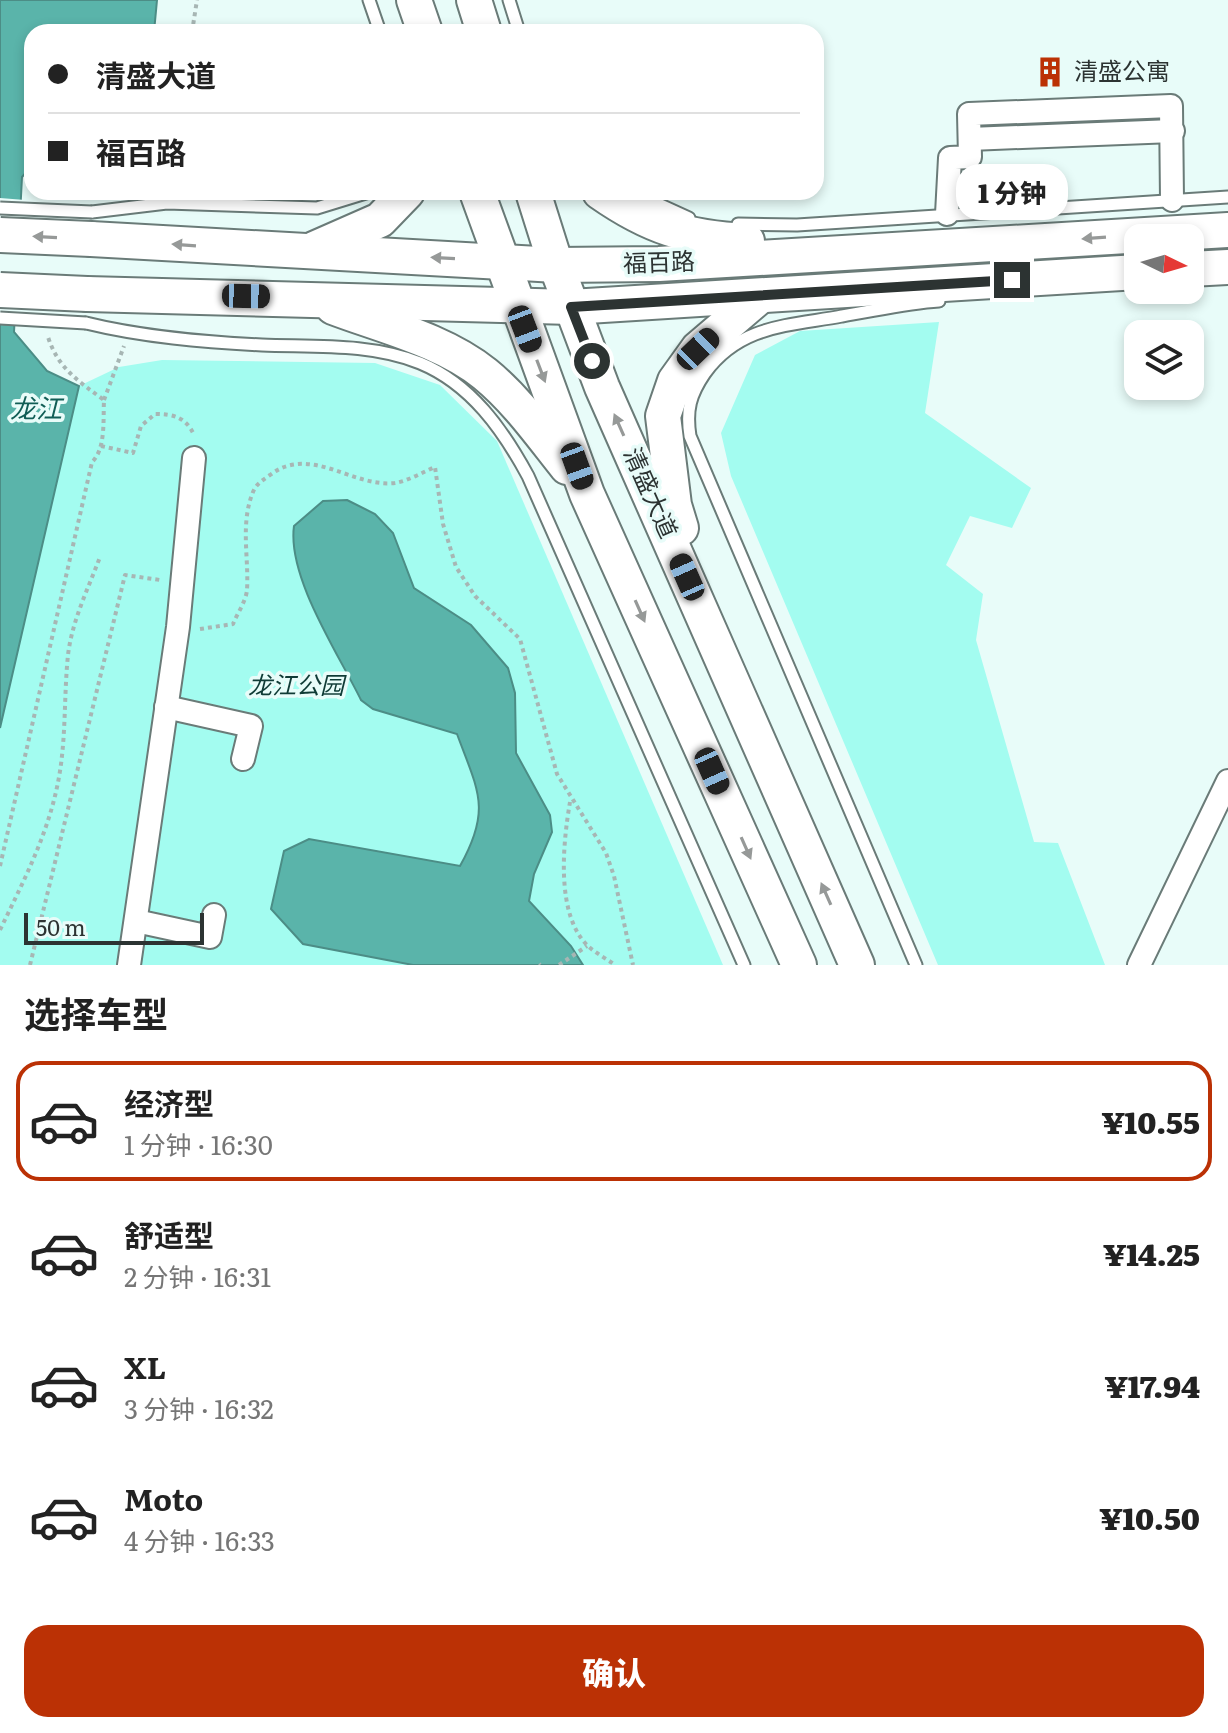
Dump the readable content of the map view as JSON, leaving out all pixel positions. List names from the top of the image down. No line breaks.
{"streets":{"main road":["福百路","清盛大道"]},"crossings":[["福百路","清盛大道"]],"water":["龙江"],"parks":["龙江公园"],"places":{"building":["清盛公寓"]},"scale_bar":"50 m","north":"right","page":{"banner":["清盛大道","福百路"],"bubble":"1 分钟","scale":"50 m","heading":"选择车型","list":[{"name":"经济型","note":"1 分钟 · 16:30","value":"¥10.55"},{"name":"舒适型","note":"2 分钟 · 16:31","value":"¥14.25"},{"name":"XL","note":"3 分钟 · 16:32","value":"¥17.94"},{"name":"Moto","note":"4 分钟 · 16:33","value":"¥10.50"}],"buttons":"确认"}}
